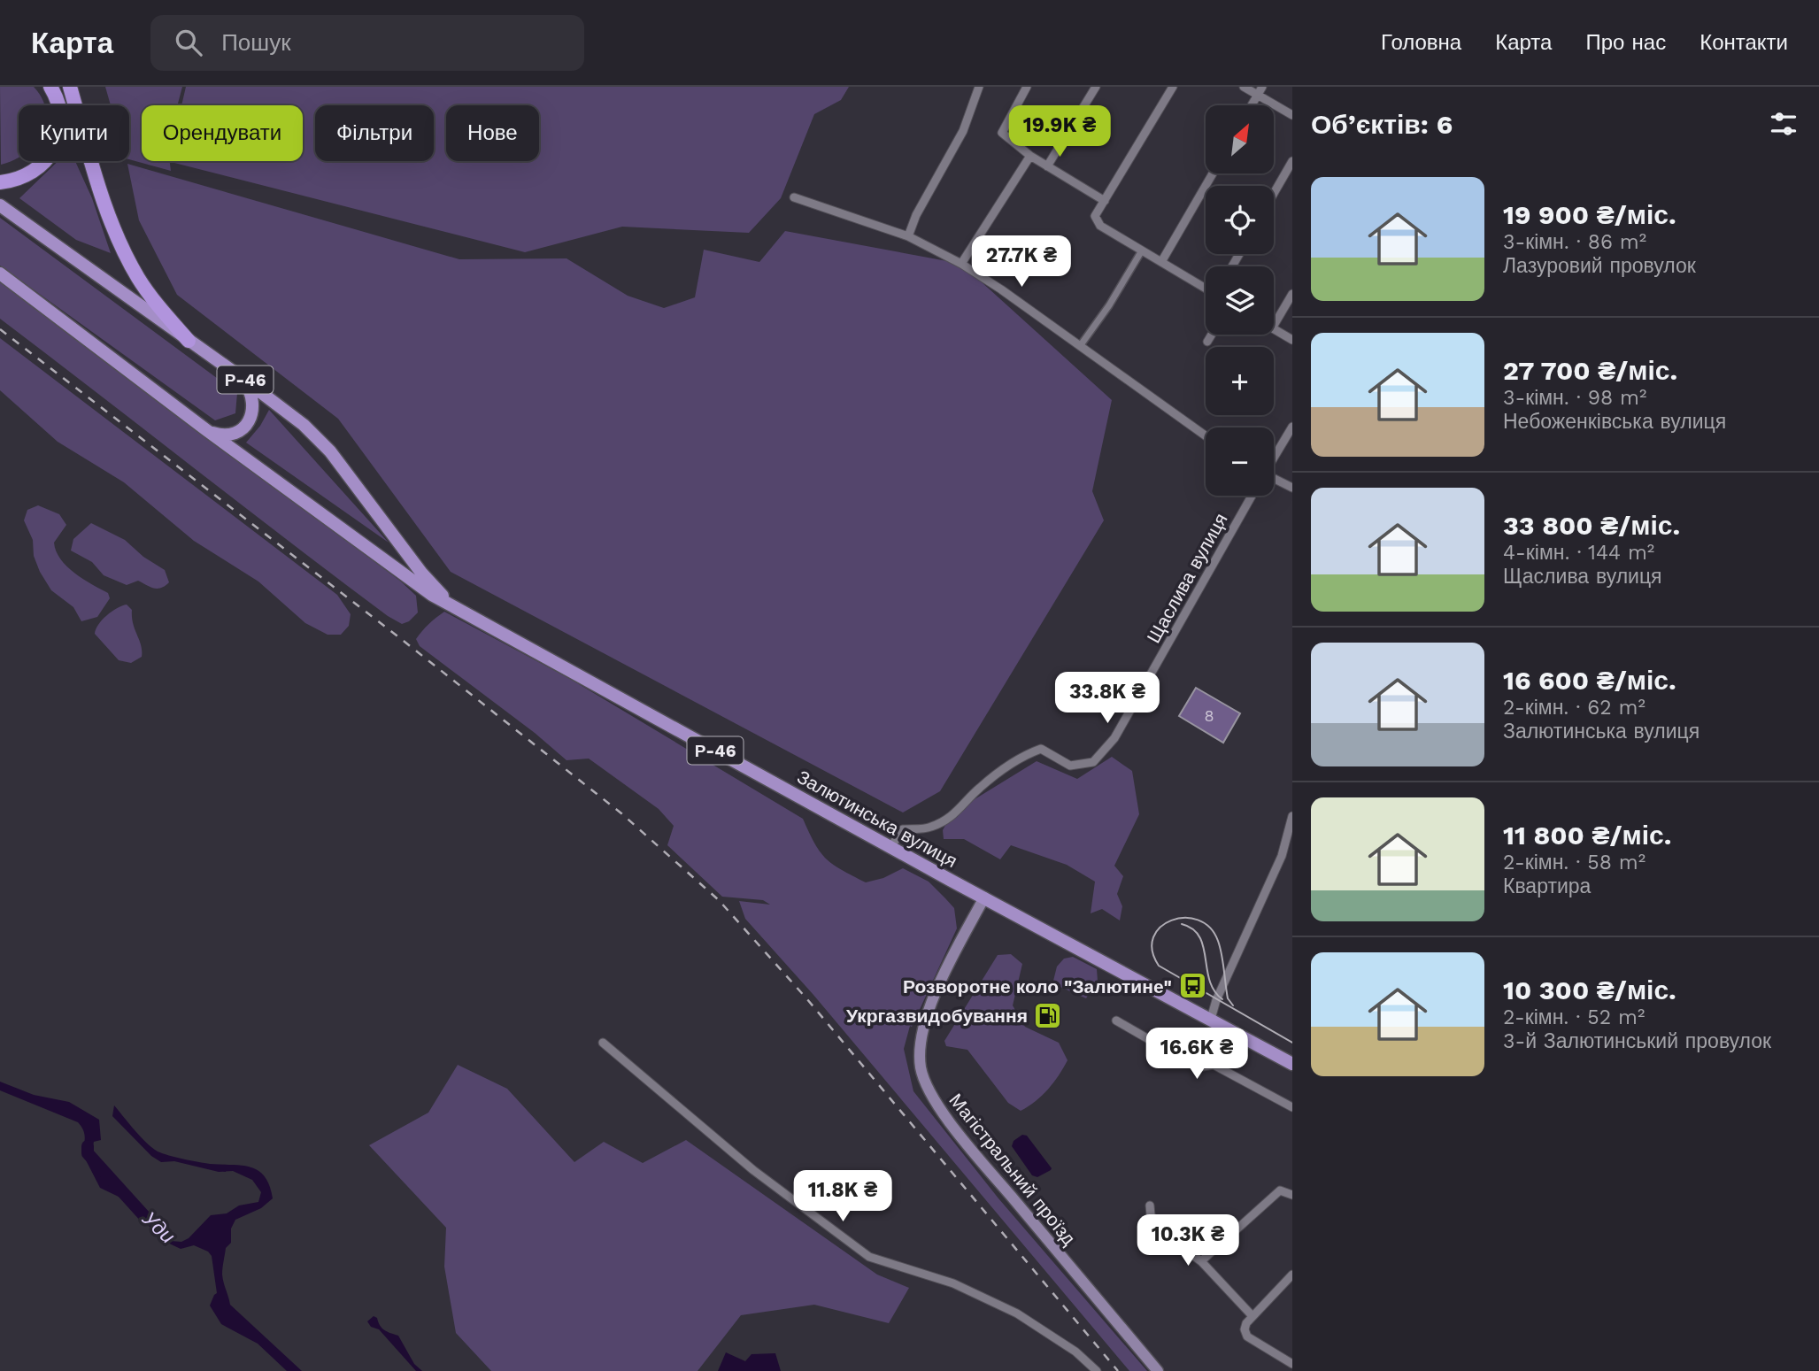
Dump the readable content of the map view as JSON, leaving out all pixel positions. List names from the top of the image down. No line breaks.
{"streets":{"main road":["Р-46","Залютинська вулиця","Магістральний проїзд"],"street":["Щаслива вулиця"]},"crossings":[["Р-46","Залютинська вулиця"],["Щаслива вулиця","Залютинська вулиця"],["Залютинська вулиця","Магістральний проїзд"]],"water":["Уди"],"places":{"bus stop":["Розворотне коло \"Залютине\""],"fuel station":["Укргазвидобування"]},"house_numbers":["8"],"north":"top right","page":{"header":"Карта","search":"Пошук","nav":["Головна","Карта","Про нас","Контакти"],"heading":"Об’єктів: 6","map_buttons":["+","−"],"price":["19.9K ₴","27.7K ₴","33.8K ₴","16.6K ₴","11.8K ₴","10.3K ₴"],"chip":["Купити","Орендувати","Фільтри","Нове"],"list":[{"name":"19 900 ₴/міс.","note":"3-кімн. · 86 m² · Лазуровий провулок"},{"name":"27 700 ₴/міс.","note":"3-кімн. · 98 m² · Небоженківська вулиця"},{"name":"33 800 ₴/міс.","note":"4-кімн. · 144 m² · Щаслива вулиця"},{"name":"16 600 ₴/міс.","note":"2-кімн. · 62 m² · Залютинська вулиця"},{"name":"11 800 ₴/міс.","note":"2-кімн. · 58 m² · Квартира"},{"name":"10 300 ₴/міс.","note":"2-кімн. · 52 m² · 3-й Залютинський провулок"}]}}
